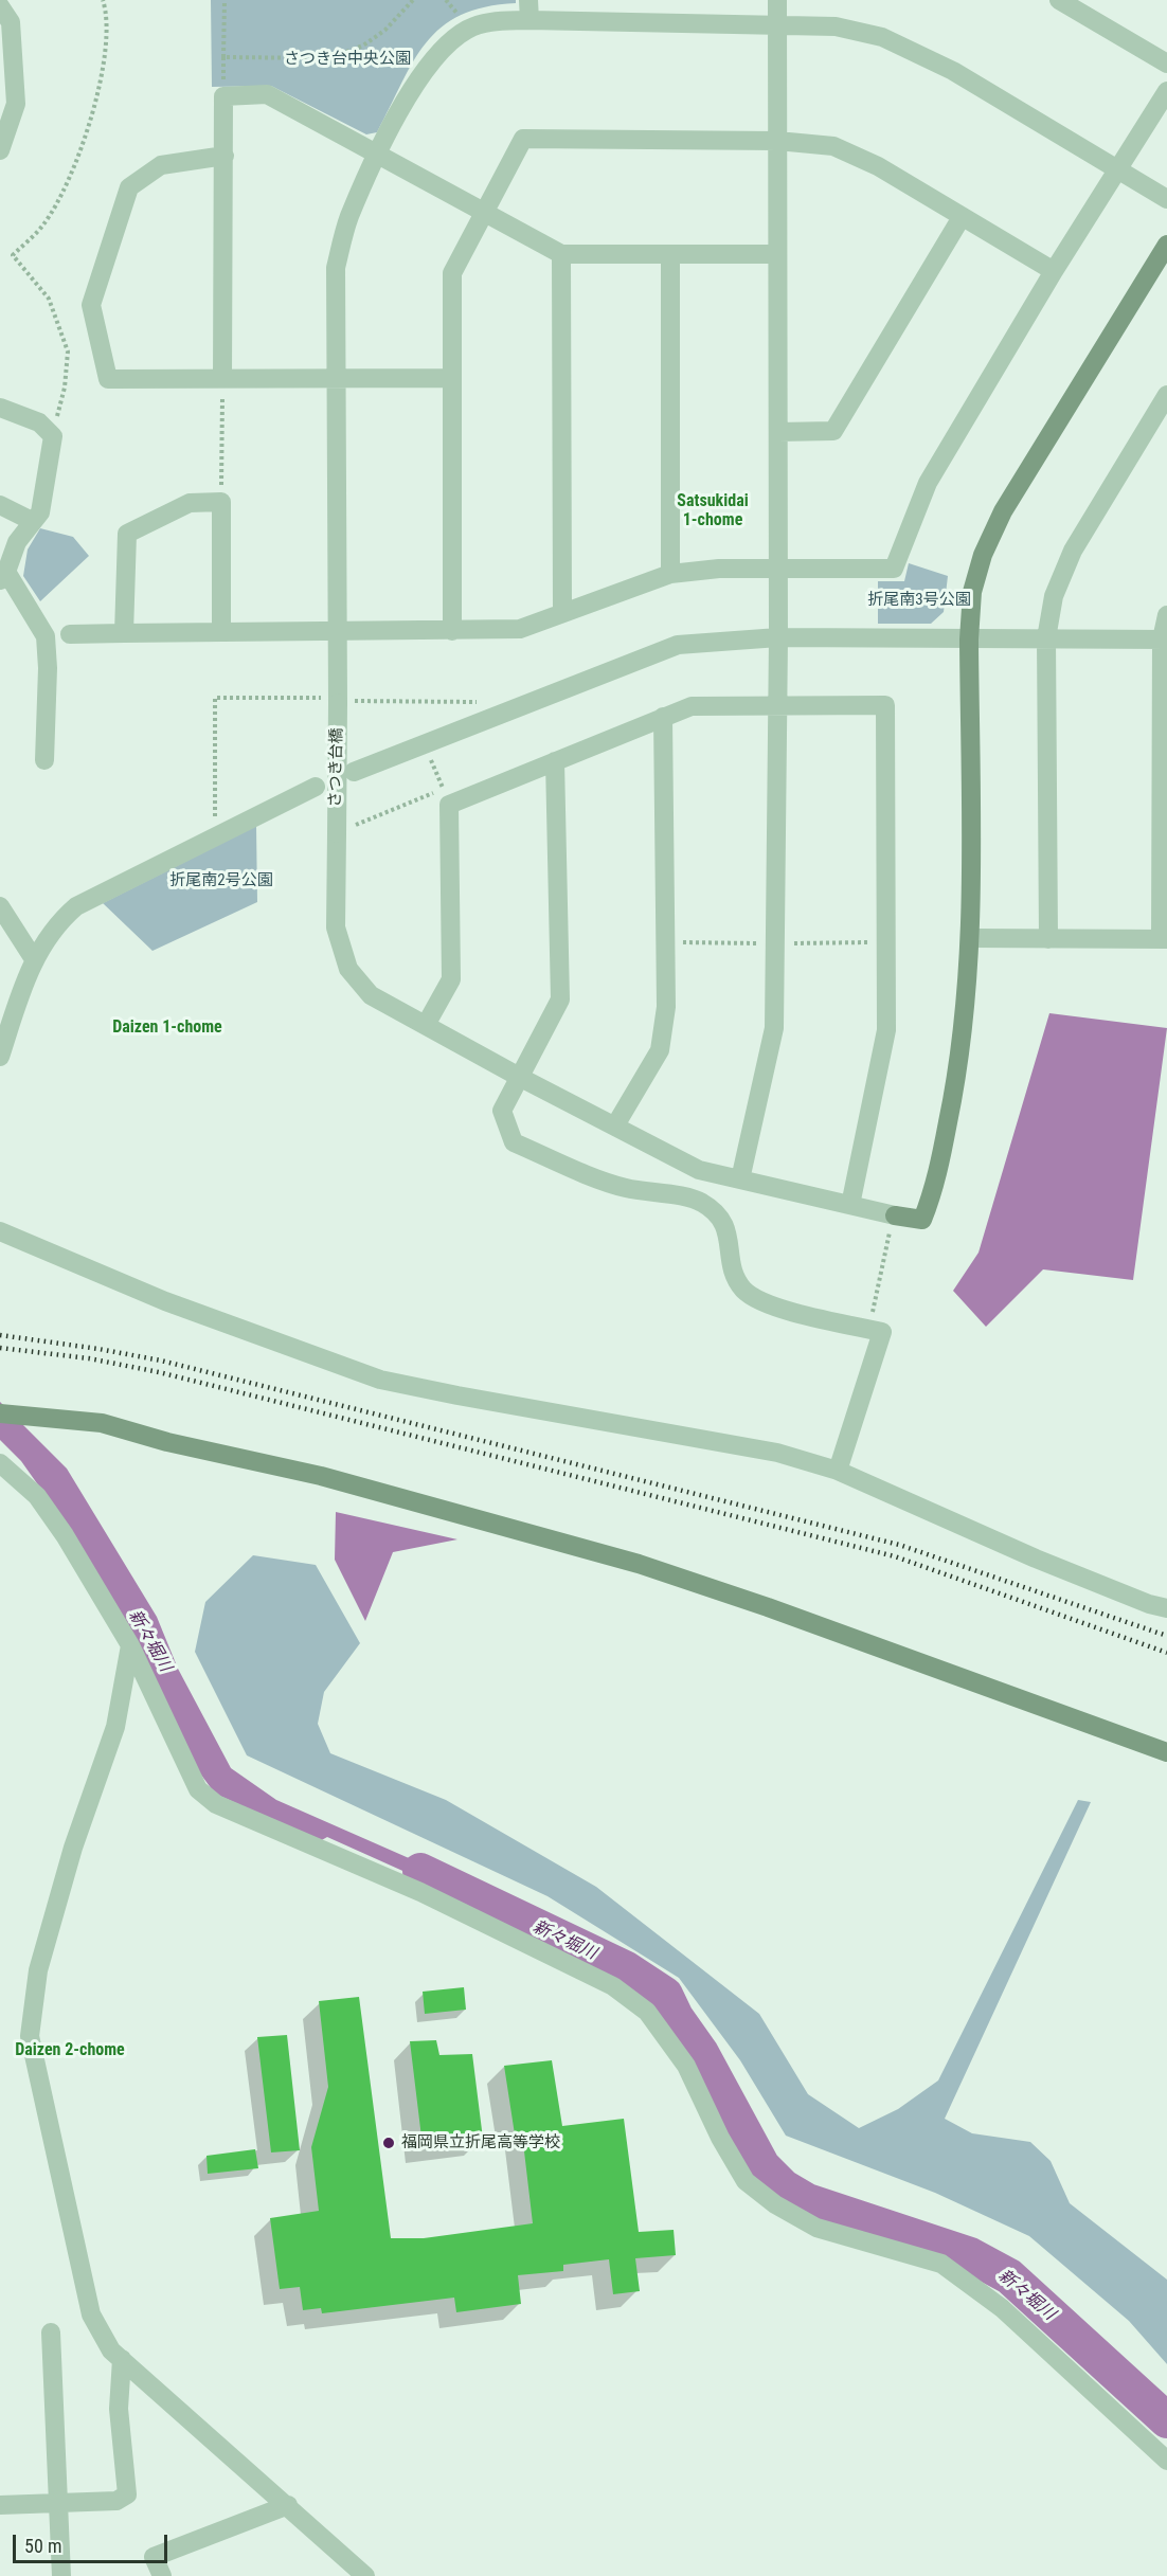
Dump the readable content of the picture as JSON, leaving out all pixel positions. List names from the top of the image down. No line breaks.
{"streets":{"street":["さつき台橋"]},"districts":["Satsukidai 1-chome","Daizen 1-chome","Daizen 2-chome"],"water":["新々堀川"],"parks":["さつき台中央公園","折尾南3号公園","折尾南2号公園"],"places":["福岡県立折尾高等学校"],"scale_bar":"50 m"}
